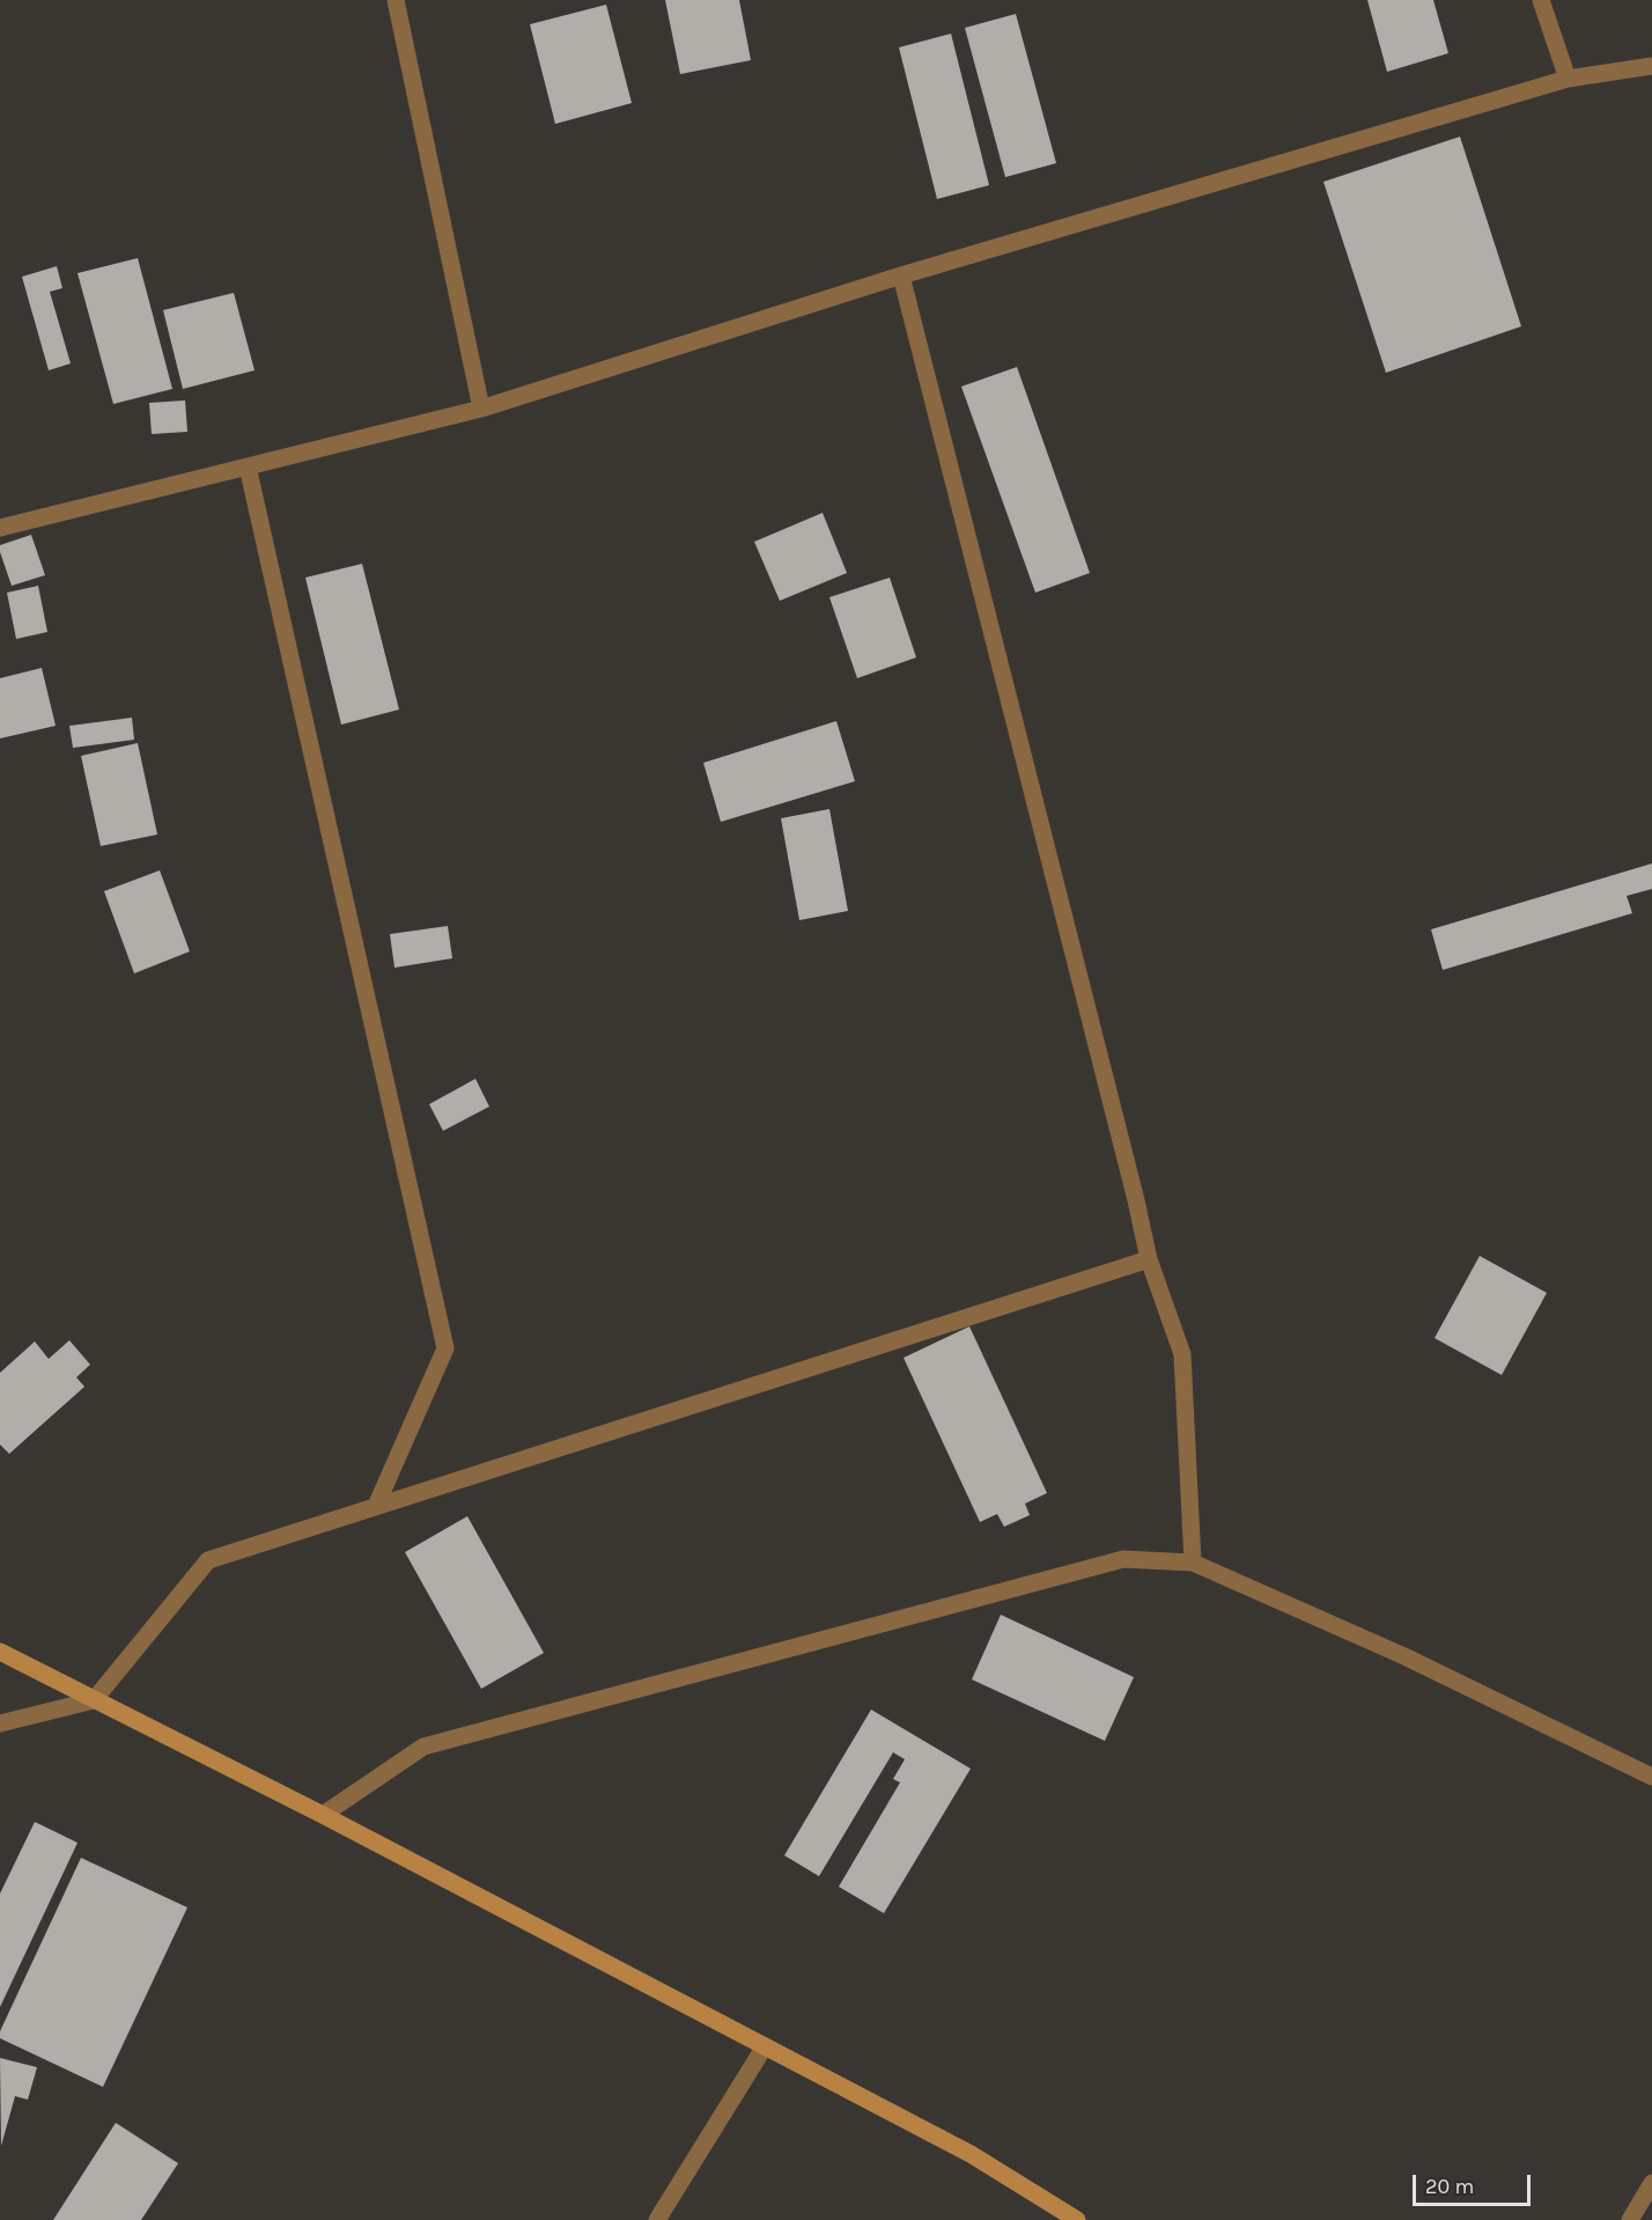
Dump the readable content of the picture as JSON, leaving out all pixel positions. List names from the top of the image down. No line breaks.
{"scale_bar":"20 m"}
